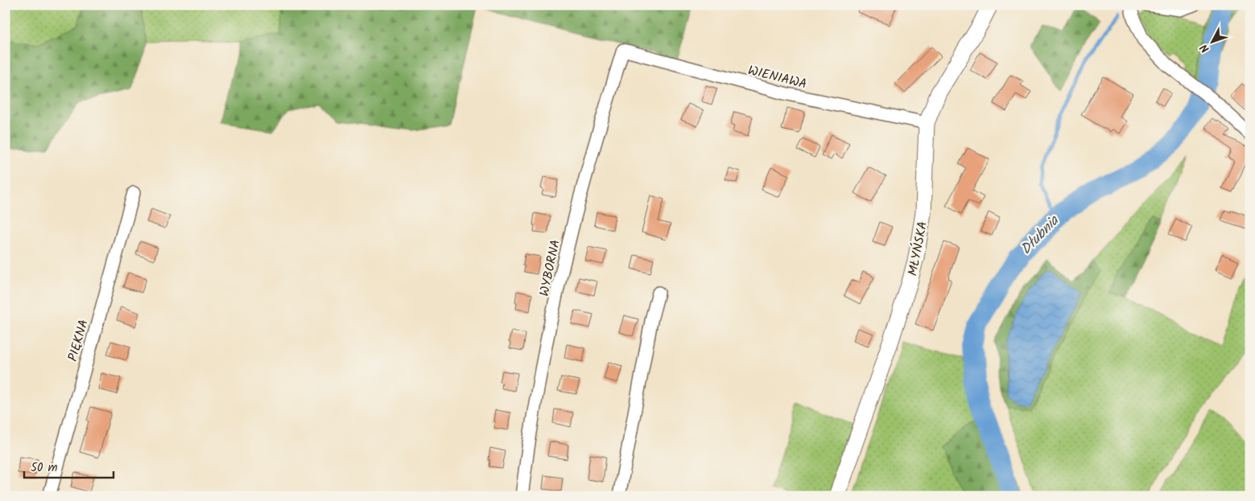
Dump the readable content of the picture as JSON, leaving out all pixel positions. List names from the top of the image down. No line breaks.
{"streets":{"street":["WIENIAWA","MŁYŃSKA","WYBORNA","PIĘKNA"]},"crossings":[["WIENIAWA","MŁYŃSKA"],["WIENIAWA","WYBORNA"]],"water":["Dłubnia"],"scale_bar":"50 m","north":"bottom left"}
